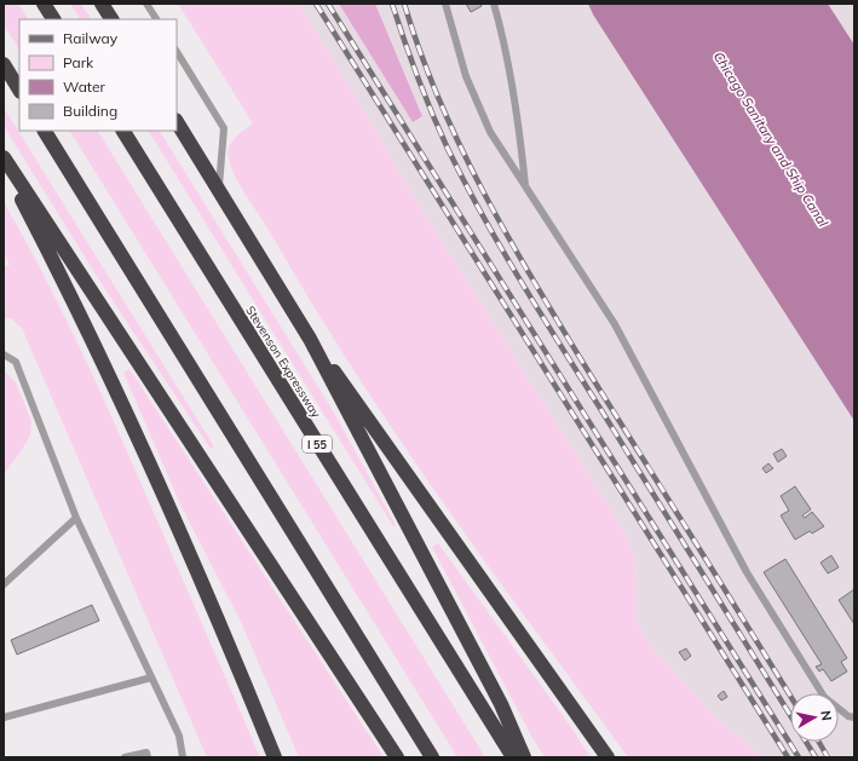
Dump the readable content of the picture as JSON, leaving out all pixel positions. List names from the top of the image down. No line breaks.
{"streets":{"highway":["Stevenson Expressway","I 55"]},"water":["Chicago Sanitary and Ship Canal"],"legend":["Railway","Park","Water","Building"],"north":"right"}
